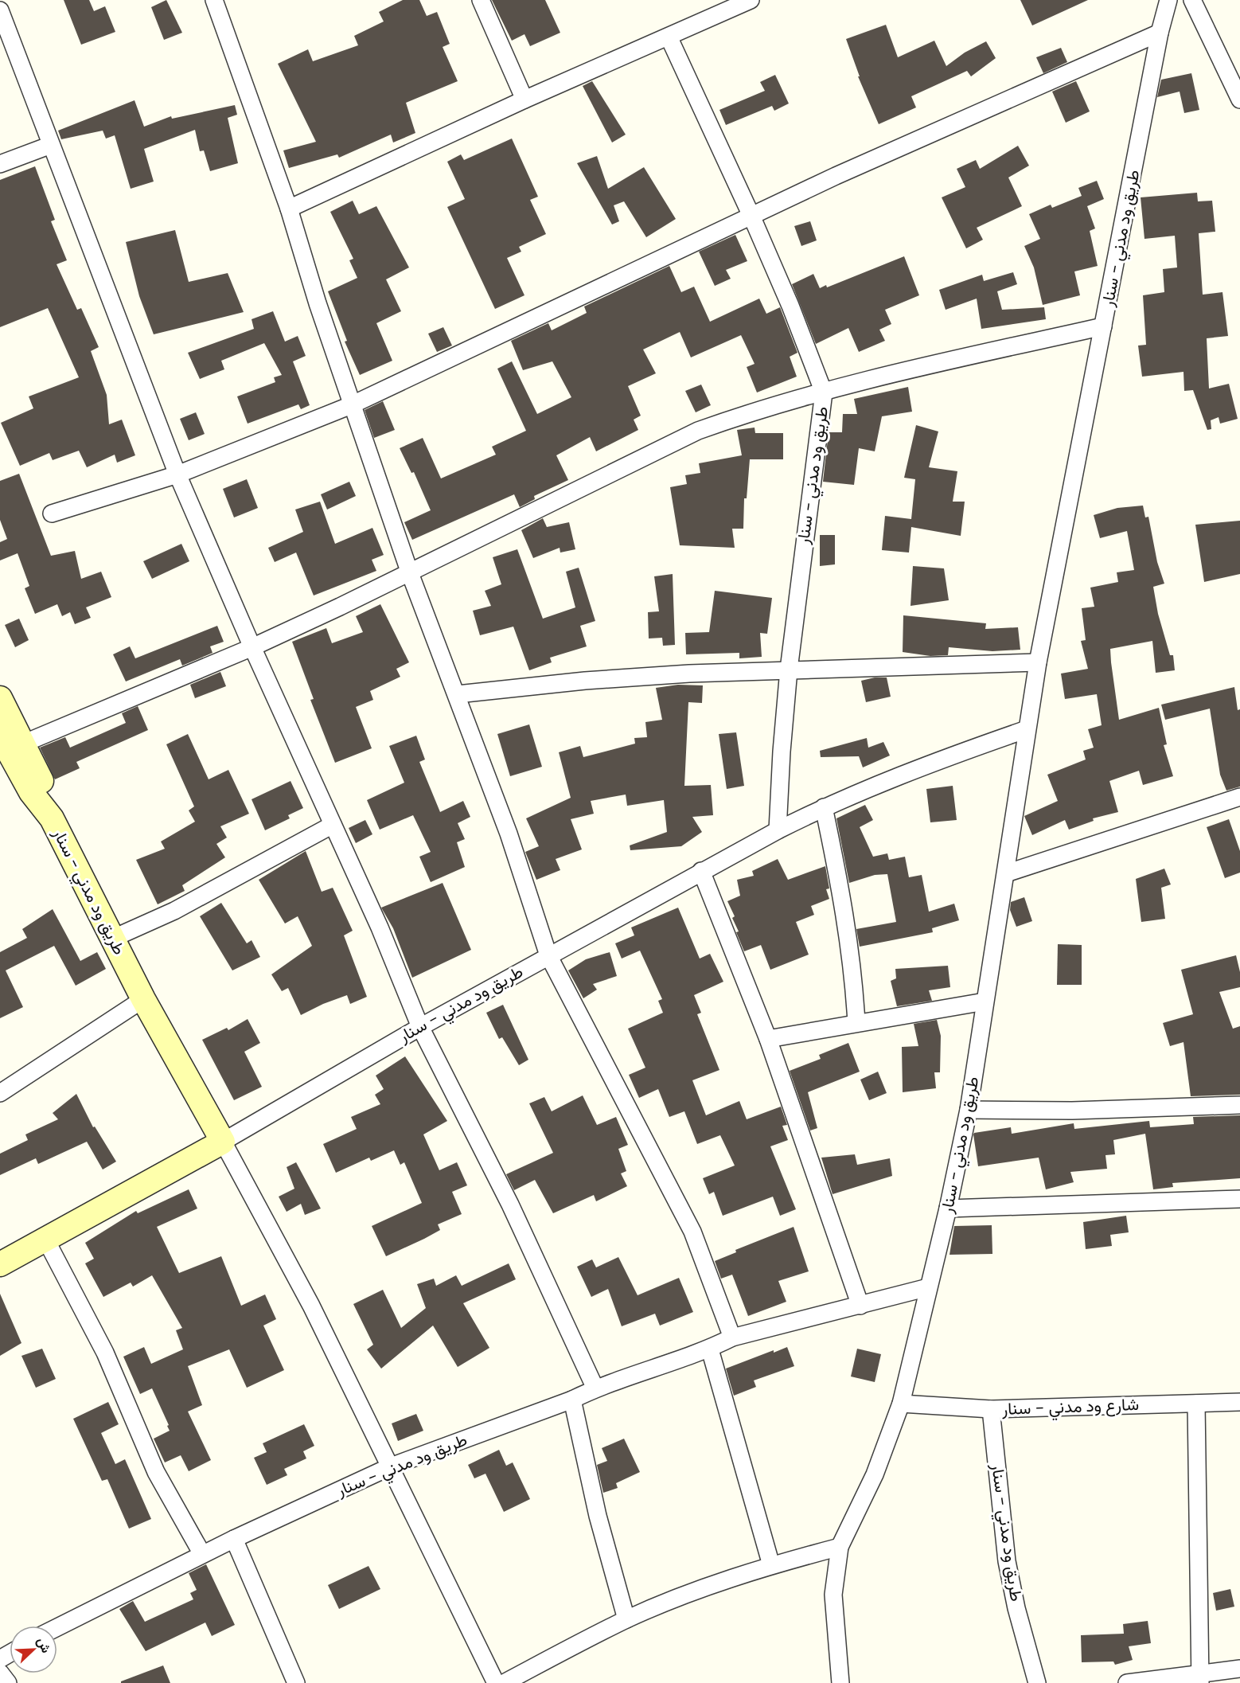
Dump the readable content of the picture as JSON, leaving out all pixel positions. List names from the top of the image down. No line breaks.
{"streets":{"street":["طريق ود مدني - سنار","شارع ود مدني - سنار"]},"crossings":[["طريق ود مدني - سنار","شارع ود مدني - سنار"]],"north":"top right"}
